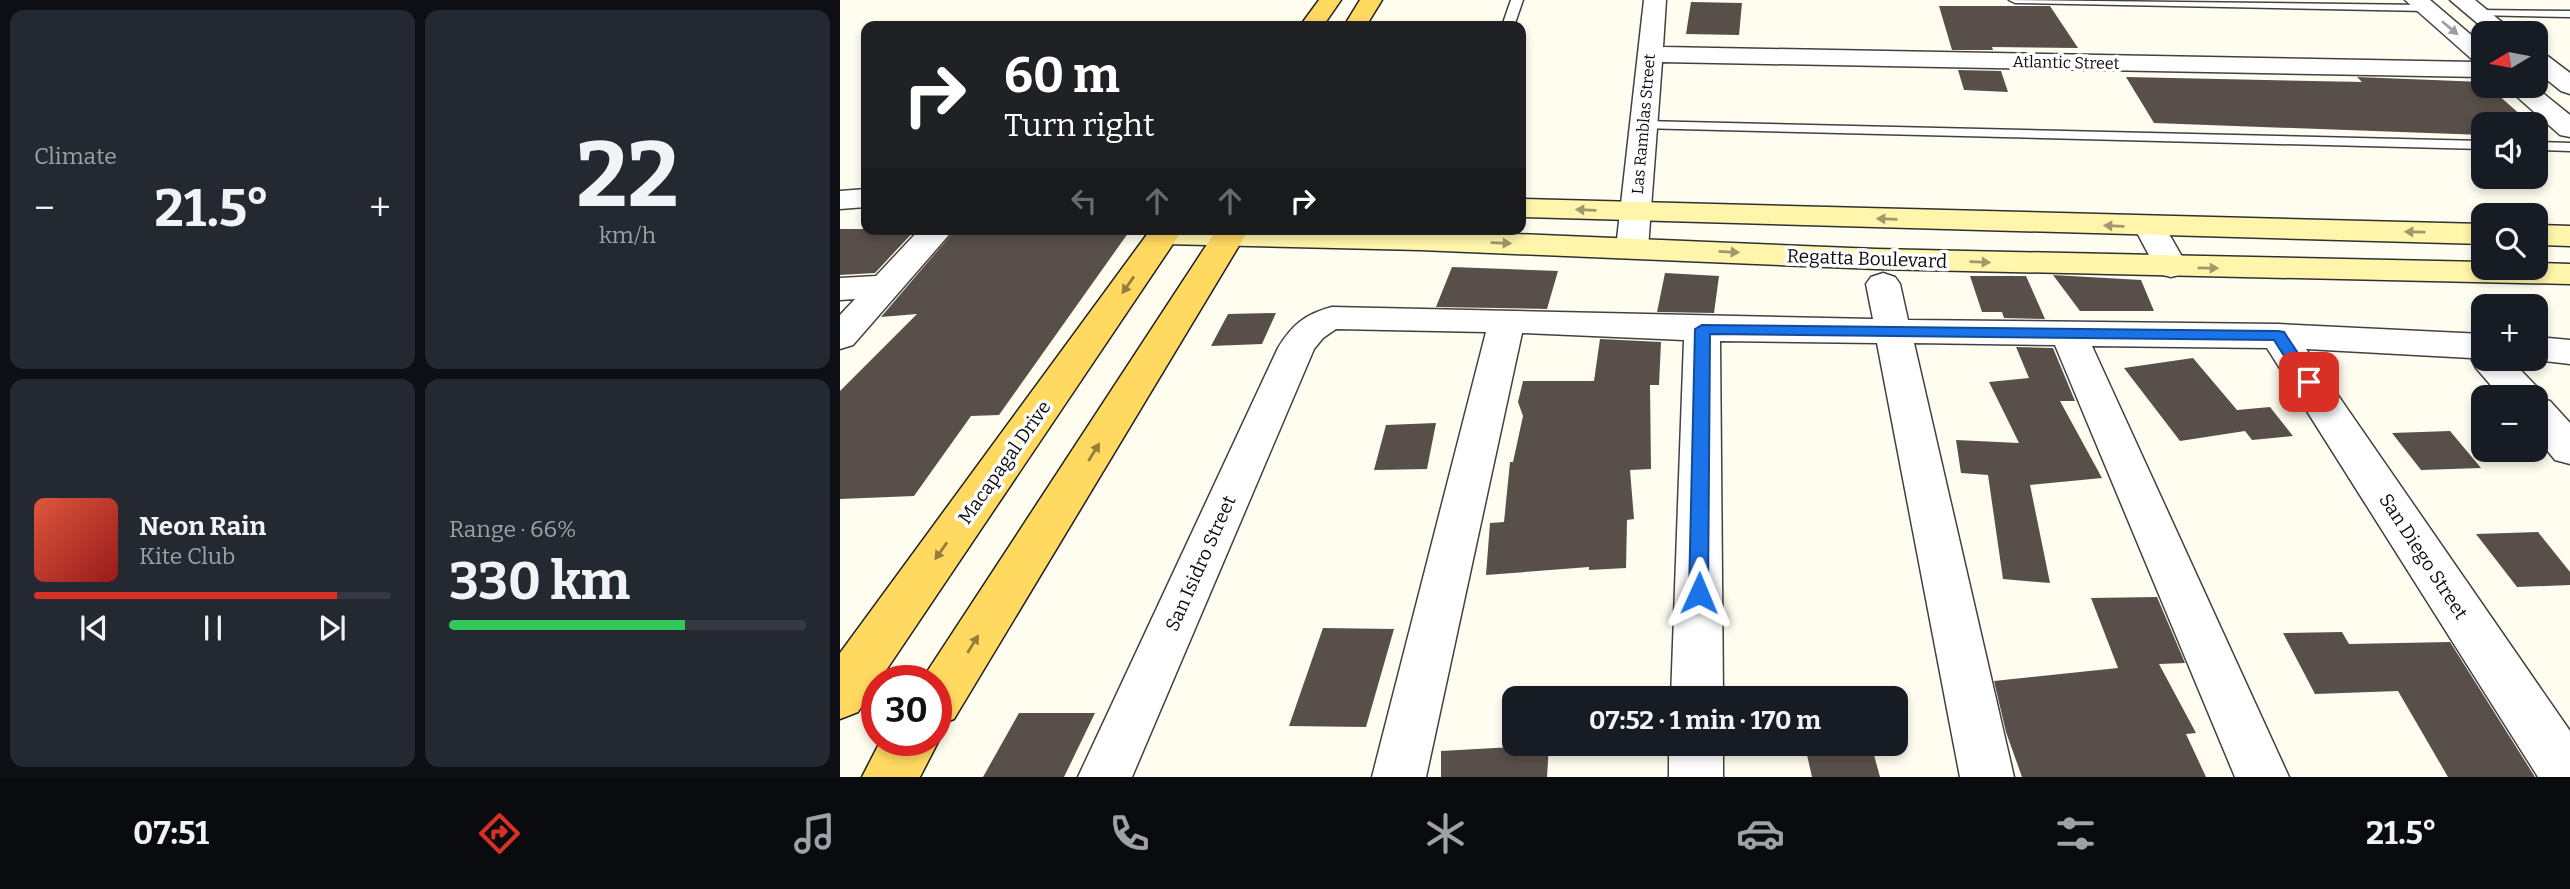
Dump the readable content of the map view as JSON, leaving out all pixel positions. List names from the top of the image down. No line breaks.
{"streets":{"main road":["Macapagal Drive"],"street":["Atlantic Street","Las Ramblas Street","Regatta Boulevard","San Diego Street","San Isidro Street"]},"crossings":[["Atlantic Street","Las Ramblas Street"],["Las Ramblas Street","Regatta Boulevard"],["San Diego Street","San Isidro Street"]],"north":"left","page":{"tile":["Climate",["22","km/h"],["Range · 66%","330 km"]],"map_buttons":["+","−"],"turn":["60 m","Turn right"],"heat":["−","21.5°","+"],"song":["Neon Rain","Kite Club"],"limit":"30","trip":"07:52 · 1 min · 170 m","tabs":["07:51","21.5°"]}}
